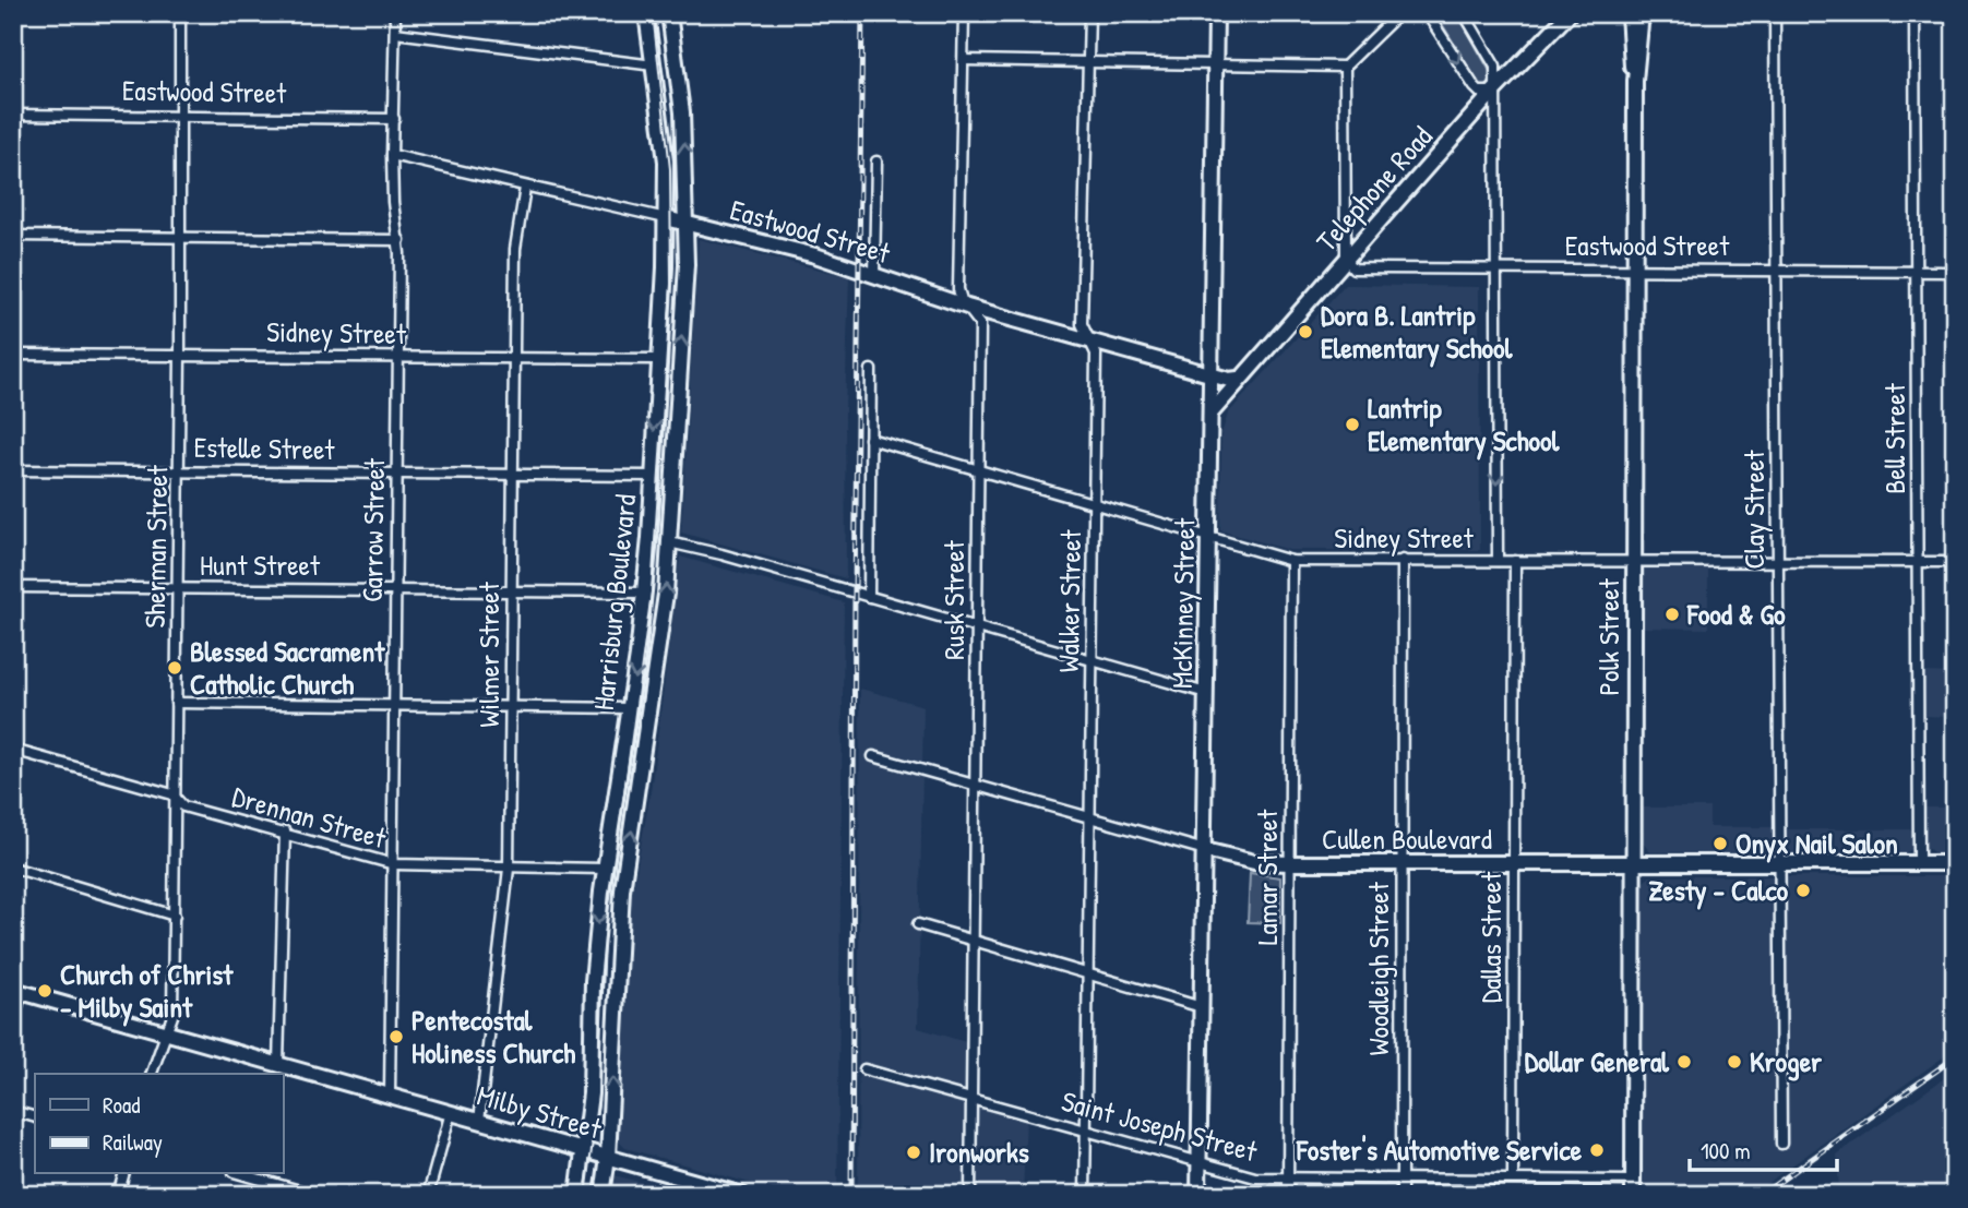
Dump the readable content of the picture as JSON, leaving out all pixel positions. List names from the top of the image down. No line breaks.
{"streets":{"street":["Eastwood Street","Telephone Road","Sidney Street","Bell Street","Estelle Street","Clay Street","Garrow Street","Sherman Street","Hunt Street","Rusk Street","Walker Street","Harrisburg Boulevard","McKinney Street","Polk Street","Wilmer Street","Drennan Street","Cullen Boulevard","Lamar Street","Dallas Street","Woodleigh Street","Milby Street","Saint Joseph Street"]},"crossings":[["Eastwood Street","Telephone Road"],["Eastwood Street","Bell Street"],["Eastwood Street","Clay Street"],["Eastwood Street","Garrow Street"],["Eastwood Street","Sherman Street"],["Eastwood Street","Rusk Street"],["Eastwood Street","Walker Street"],["Eastwood Street","Harrisburg Boulevard"],["Eastwood Street","McKinney Street"],["Eastwood Street","Polk Street"],["Eastwood Street","Wilmer Street"],["Telephone Road","McKinney Street"],["Sidney Street","Bell Street"],["Sidney Street","Clay Street"],["Sidney Street","Garrow Street"],["Sidney Street","Sherman Street"],["Sidney Street","Rusk Street"],["Sidney Street","Walker Street"],["Sidney Street","Harrisburg Boulevard"],["Sidney Street","McKinney Street"],["Sidney Street","Polk Street"],["Sidney Street","Wilmer Street"],["Sidney Street","Lamar Street"],["Sidney Street","Dallas Street"],["Sidney Street","Woodleigh Street"],["Bell Street","Cullen Boulevard"],["Estelle Street","Garrow Street"],["Estelle Street","Sherman Street"],["Estelle Street","Harrisburg Boulevard"],["Estelle Street","Wilmer Street"],["Clay Street","Cullen Boulevard"],["Garrow Street","Hunt Street"],["Garrow Street","Drennan Street"],["Garrow Street","Milby Street"],["Sherman Street","Hunt Street"],["Sherman Street","Drennan Street"],["Sherman Street","Milby Street"],["Hunt Street","Harrisburg Boulevard"],["Hunt Street","Wilmer Street"],["Rusk Street","Cullen Boulevard"],["Rusk Street","Saint Joseph Street"],["Walker Street","Cullen Boulevard"],["Walker Street","Saint Joseph Street"],["Harrisburg Boulevard","Drennan Street"],["Harrisburg Boulevard","Milby Street"],["McKinney Street","Cullen Boulevard"],["McKinney Street","Saint Joseph Street"],["Polk Street","Cullen Boulevard"],["Polk Street","Saint Joseph Street"],["Wilmer Street","Drennan Street"],["Wilmer Street","Milby Street"],["Cullen Boulevard","Lamar Street"],["Cullen Boulevard","Dallas Street"],["Cullen Boulevard","Woodleigh Street"],["Lamar Street","Saint Joseph Street"],["Dallas Street","Saint Joseph Street"],["Woodleigh Street","Saint Joseph Street"]],"places":["Dora B. Lantrip Elementary School","Lantrip Elementary School","Food & Go","Blessed Sacrament Catholic Church","Onyx Nail Salon","Zesty - Calco","Church of Christ - Milby Saint","Pentecostal Holiness Church","Dollar General","Kroger","Foster's Automotive Service","Ironworks"],"legend":["Road","Railway"],"scale_bar":"100 m"}
